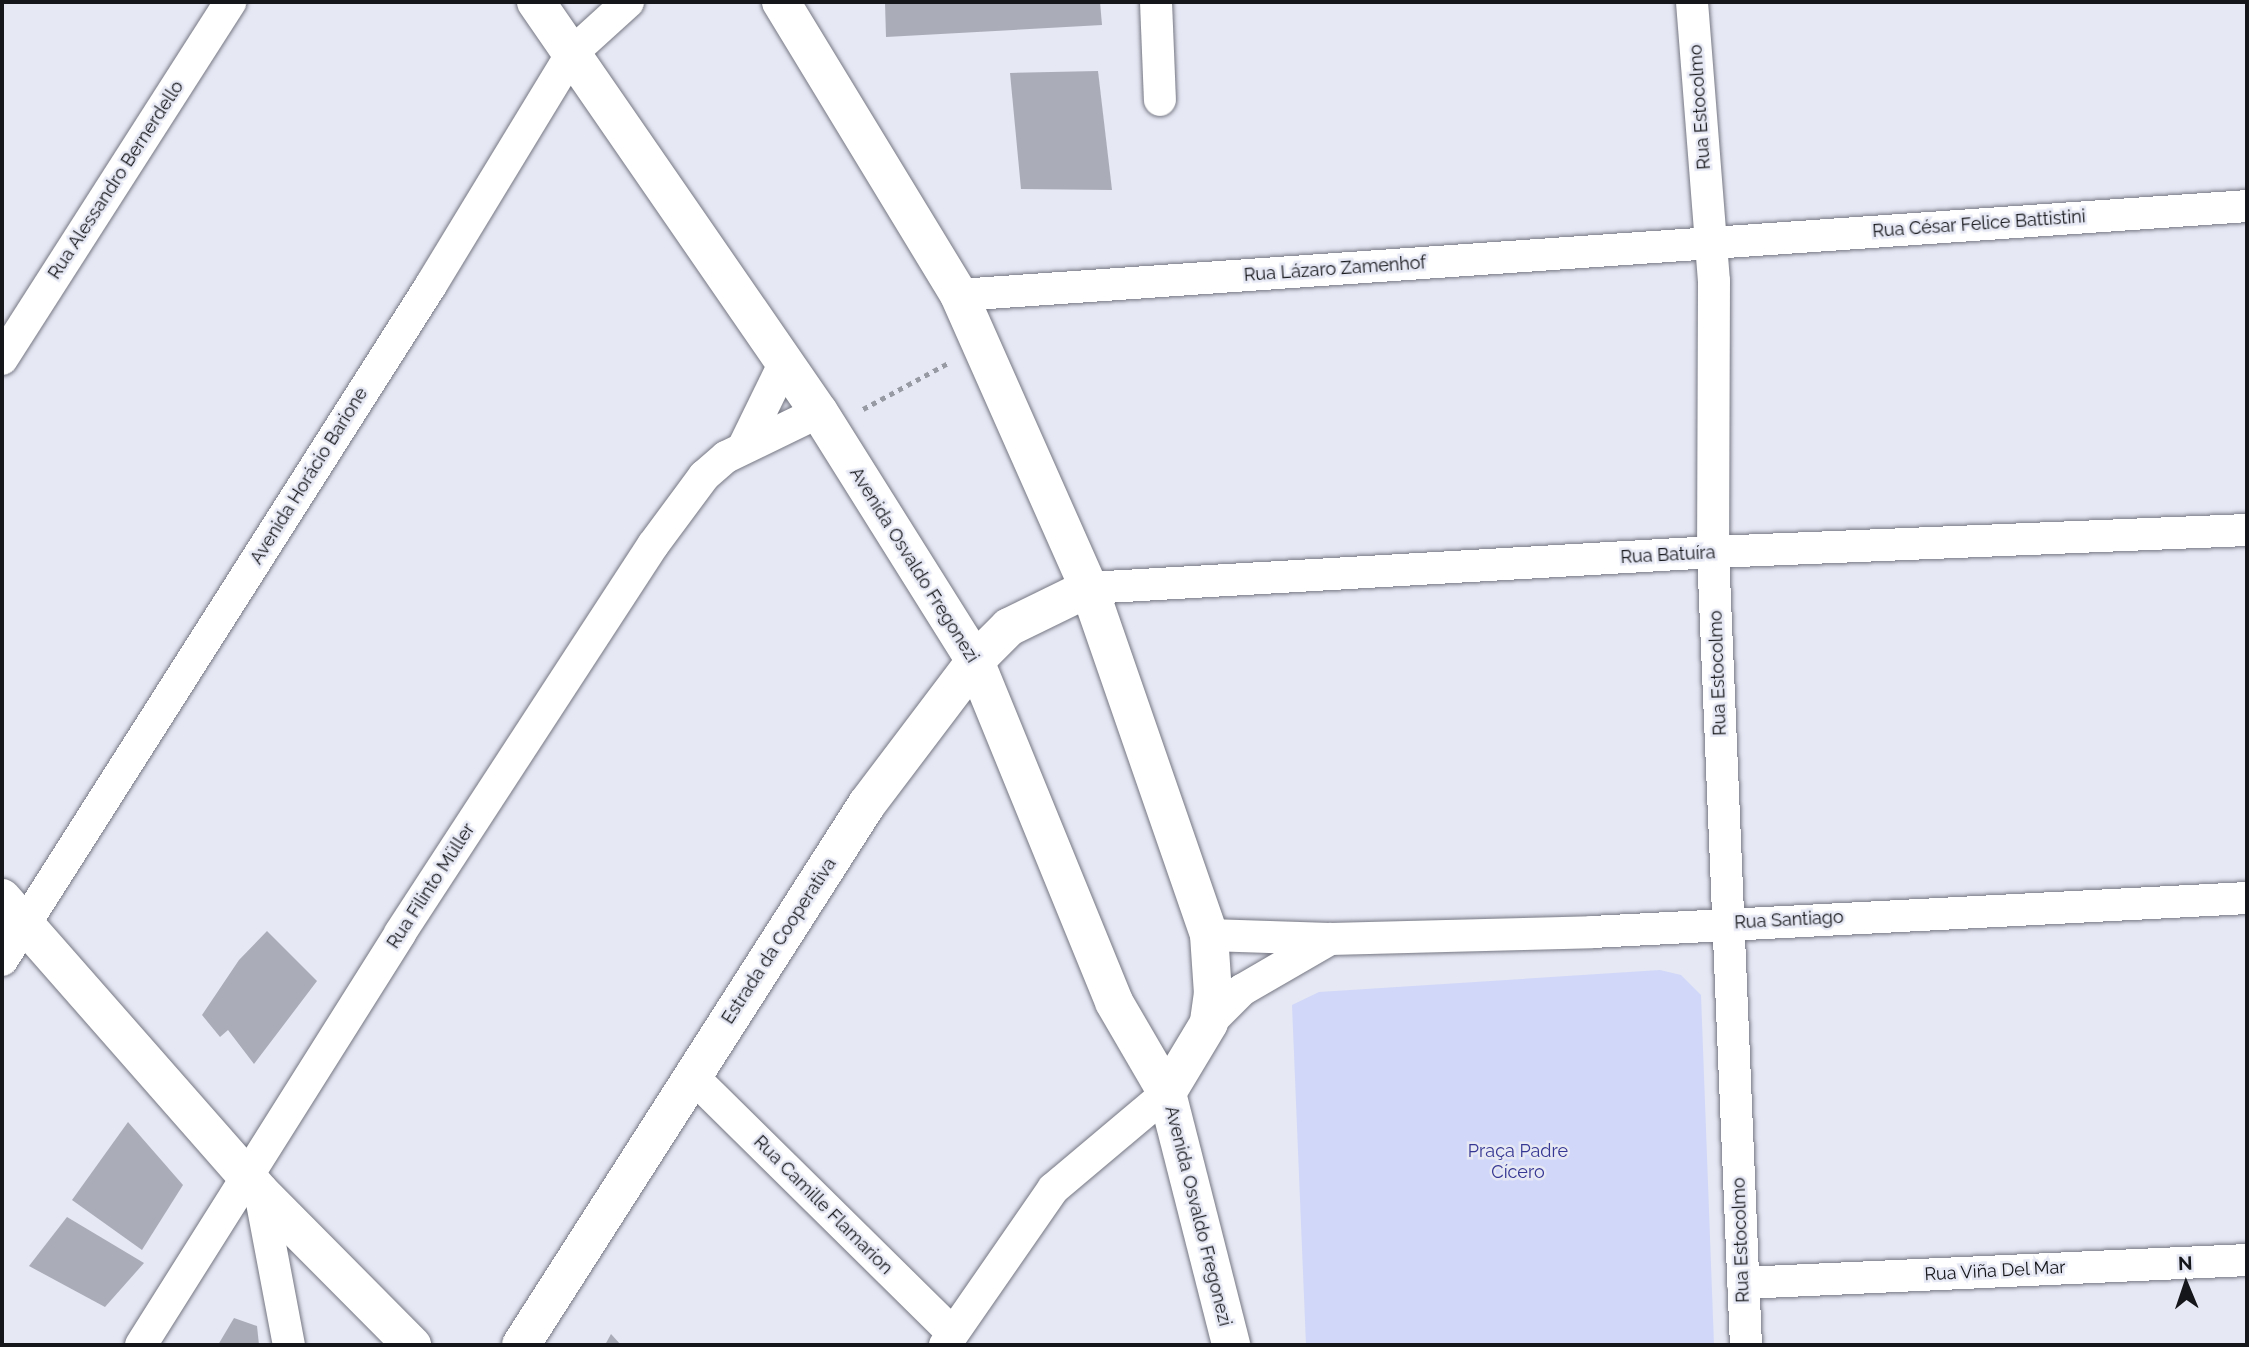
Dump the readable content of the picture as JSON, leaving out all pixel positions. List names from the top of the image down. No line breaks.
{"streets":{"street":["Rua Estocolmo","Rua Alessandro Bernerdello","Rua César Felice Battistini","Rua Lázaro Zamenhof","Avenida Horácio Barione","Rua Batuíra","Avenida Osvaldo Fregonezi","Rua Filinto Müller","Rua Santiago","Estrada da Cooperativa","Rua Camille Flamarion","Rua Viña Del Mar"]},"crossings":[["Rua Estocolmo","Rua César Felice Battistini"],["Rua Estocolmo","Rua Lázaro Zamenhof"],["Rua Estocolmo","Rua Batuíra"],["Rua Estocolmo","Rua Santiago"],["Rua Estocolmo","Rua Viña Del Mar"],["Rua César Felice Battistini","Rua Lázaro Zamenhof"],["Avenida Horácio Barione","Avenida Osvaldo Fregonezi"],["Rua Batuíra","Estrada da Cooperativa"],["Avenida Osvaldo Fregonezi","Rua Filinto Müller"],["Avenida Osvaldo Fregonezi","Estrada da Cooperativa"],["Estrada da Cooperativa","Rua Camille Flamarion"]],"parks":["Praça Padre Cícero"],"north":"top"}
